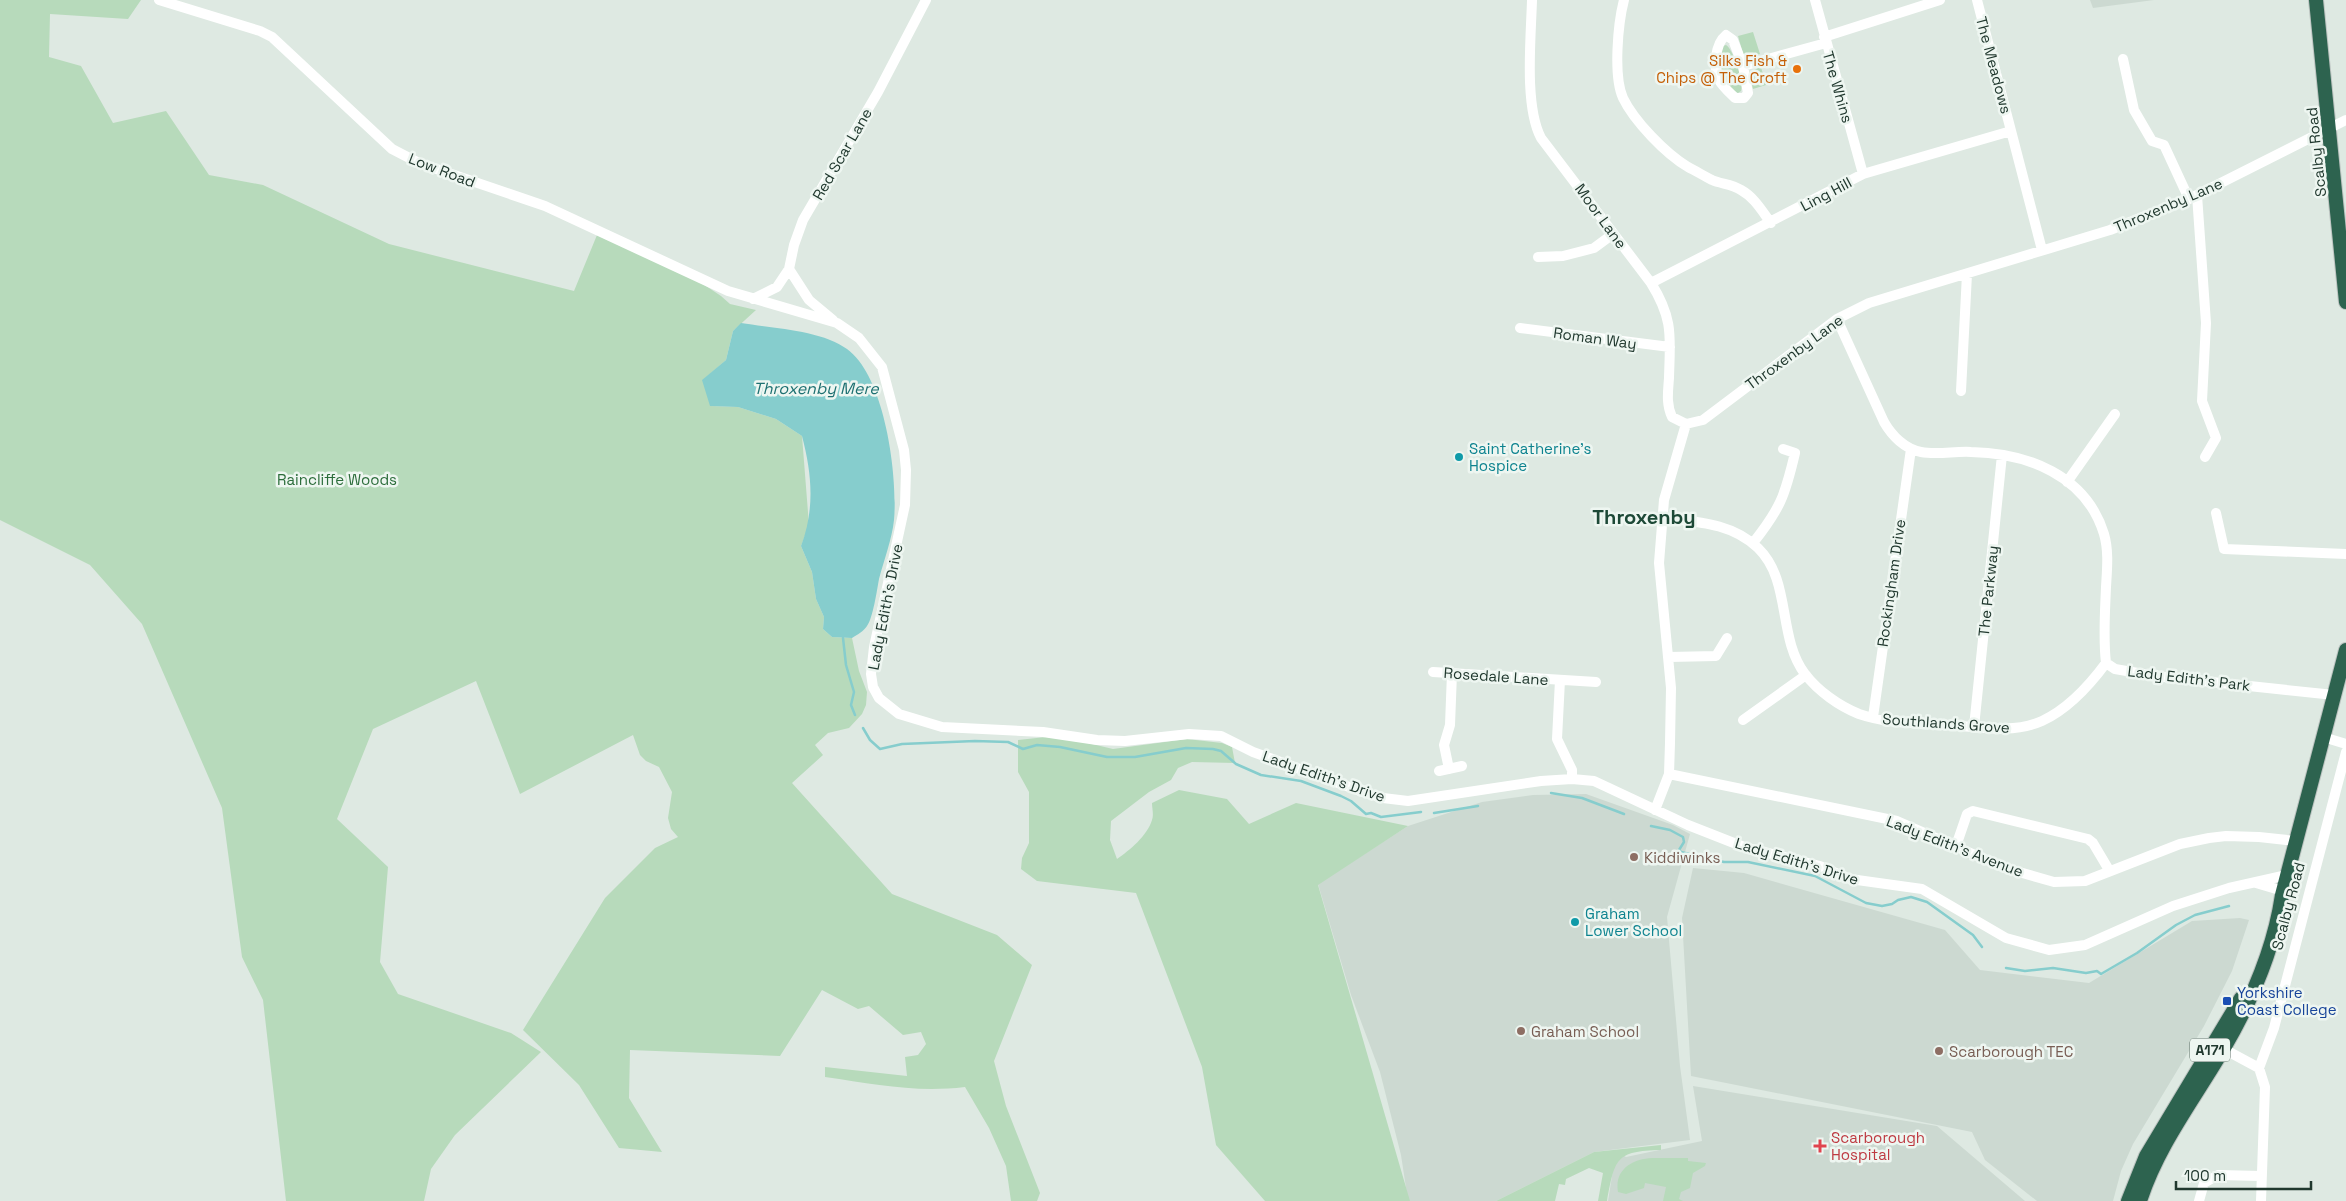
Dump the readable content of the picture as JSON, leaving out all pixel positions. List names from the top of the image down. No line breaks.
{"streets":{"highway":["Scalby Road","A171"],"street":["The Meadows","The Whins","Red Scar Lane","Low Road","Ling Hill","Throxenby Lane","Moor Lane","Roman Way","Rockingham Drive","The Parkway","Lady Edith's Drive","Rosedale Lane","Lady Edith's Park","Southlands Grove","Lady Edith's Avenue"]},"crossings":[["The Meadows","Ling Hill"],["The Meadows","Throxenby Lane"],["The Whins","Ling Hill"],["Scalby Road","Throxenby Lane"],["Scalby Road","Lady Edith's Drive"],["Scalby Road","Lady Edith's Park"],["Scalby Road","Lady Edith's Avenue"],["Red Scar Lane","Low Road"],["Red Scar Lane","Lady Edith's Drive"],["Low Road","Lady Edith's Drive"],["Ling Hill","Moor Lane"],["Throxenby Lane","Moor Lane"],["Moor Lane","Roman Way"],["Rockingham Drive","Lady Edith's Park"],["Rockingham Drive","Southlands Grove"],["The Parkway","Lady Edith's Park"],["The Parkway","Southlands Grove"],["Lady Edith's Drive","Rosedale Lane"],["Lady Edith's Park","Southlands Grove"]],"districts":["Throxenby"],"water":["Throxenby Mere"],"parks":["Raincliffe Woods"],"places":{"other":["Silks Fish & Chips @ The Croft","Saint Catherine's Hospice","Kiddiwinks","Graham Lower School","Graham School","Scarborough TEC"],"transit":["Yorkshire Coast College"],"health":["Scarborough Hospital"]},"scale_bar":"100 m"}
